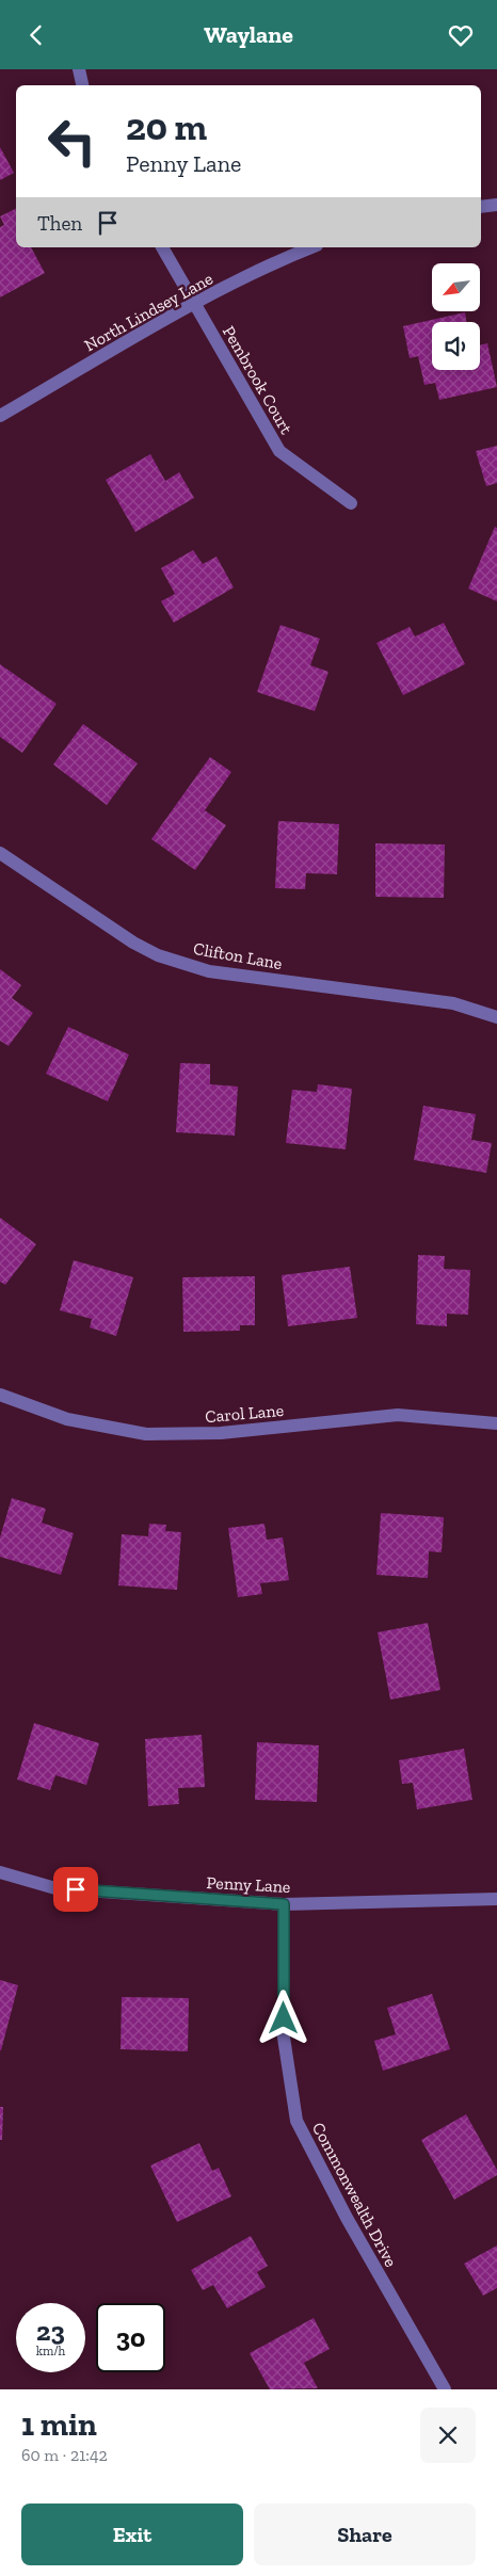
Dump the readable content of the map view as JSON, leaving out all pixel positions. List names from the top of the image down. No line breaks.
{"streets":{"street":["North Lindsey Lane","Pembrook Court","Clifton Lane","Carol Lane","Penny Lane","Commonwealth Drive"]},"crossings":[["North Lindsey Lane","Pembrook Court"],["Penny Lane","Commonwealth Drive"]],"north":"bottom left","page":{"header":"Waylane","turn":["20 m","Penny Lane"],"then":"Then","speed":"23 km/h","limit":"30","heading":["1 min","60 m · 21:42"],"buttons":["Exit","Share"]}}
